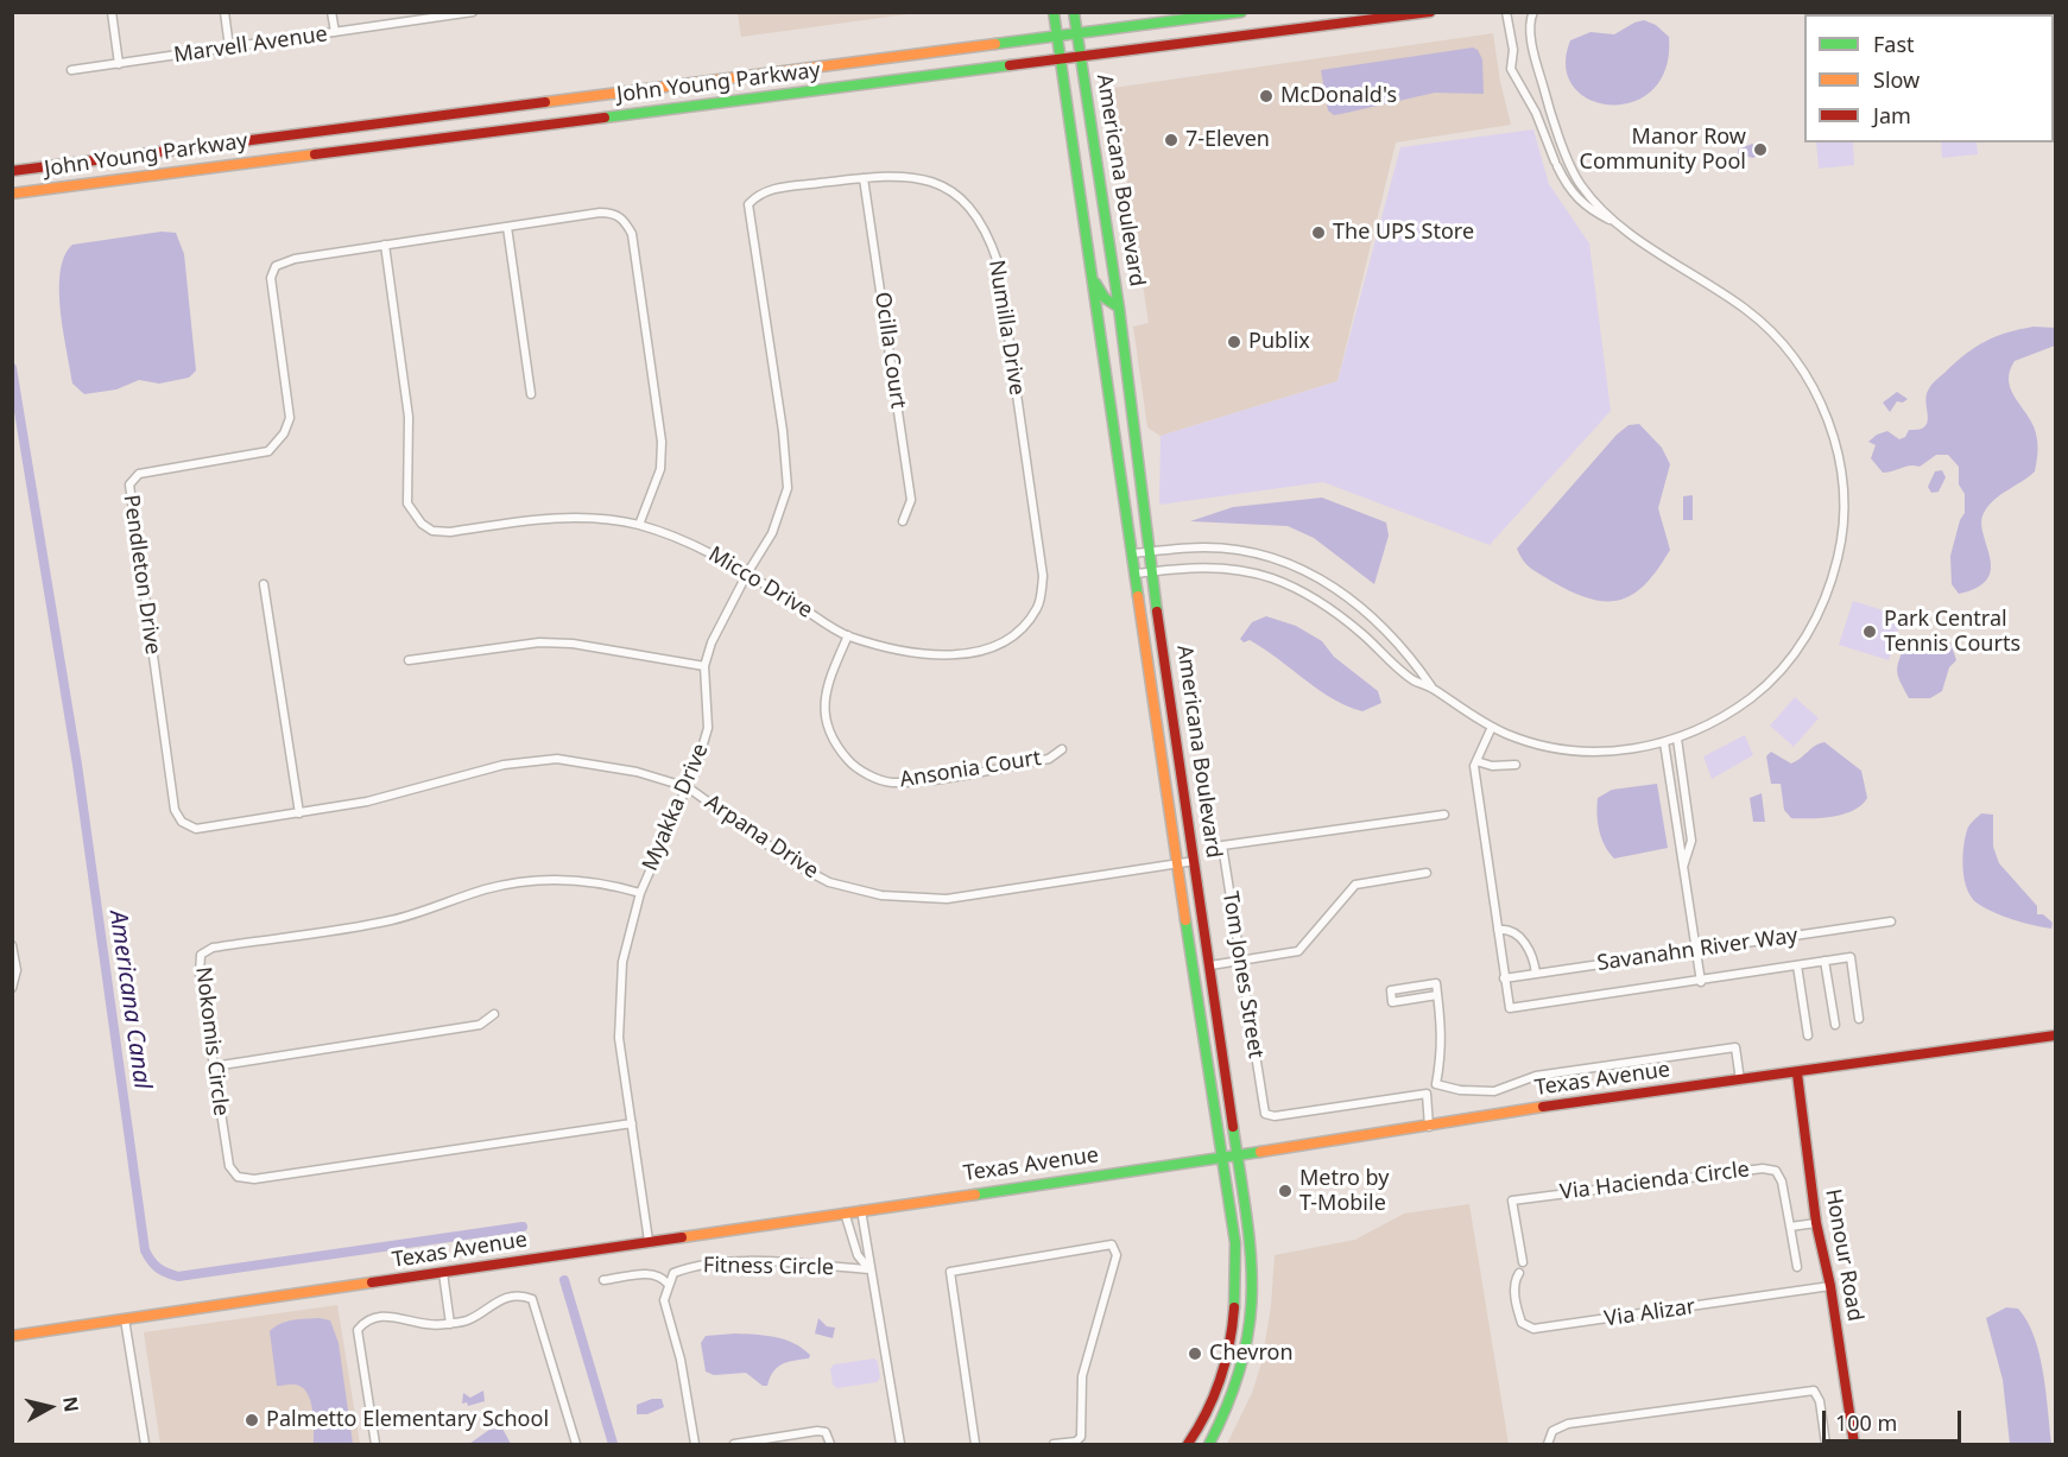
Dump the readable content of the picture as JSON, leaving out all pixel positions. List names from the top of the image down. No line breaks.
{"streets":{"main road":["John Young Parkway","Americana Boulevard","Texas Avenue","Honour Road"],"street":["Marvell Avenue","Numilla Drive","Ocilla Court","Pendleton Drive","Micco Drive","Ansonia Court","Myakka Drive","Arpana Drive","Savanahn River Way","Tom Jones Street","Nokomis Circle","Via Hacienda Circle","Fitness Circle","Via Alizar"]},"crossings":[["John Young Parkway","Americana Boulevard"],["Americana Boulevard","Arpana Drive"],["Americana Boulevard","Texas Avenue"],["Numilla Drive","Ocilla Court"],["Numilla Drive","Micco Drive"],["Numilla Drive","Myakka Drive"],["Pendleton Drive","Micco Drive"],["Pendleton Drive","Arpana Drive"],["Micco Drive","Ansonia Court"],["Micco Drive","Myakka Drive"],["Myakka Drive","Arpana Drive"],["Myakka Drive","Nokomis Circle"],["Myakka Drive","Texas Avenue"],["Tom Jones Street","Texas Avenue"],["Texas Avenue","Honour Road"],["Honour Road","Via Alizar"]],"water":["Americana Canal"],"places":["McDonald's","7-Eleven","Manor Row Community Pool","The UPS Store","Publix","Park Central Tennis Courts","Metro by T-Mobile","Chevron","Palmetto Elementary School"],"legend":["Fast","Slow","Jam"],"scale_bar":"100 m","north":"right"}
